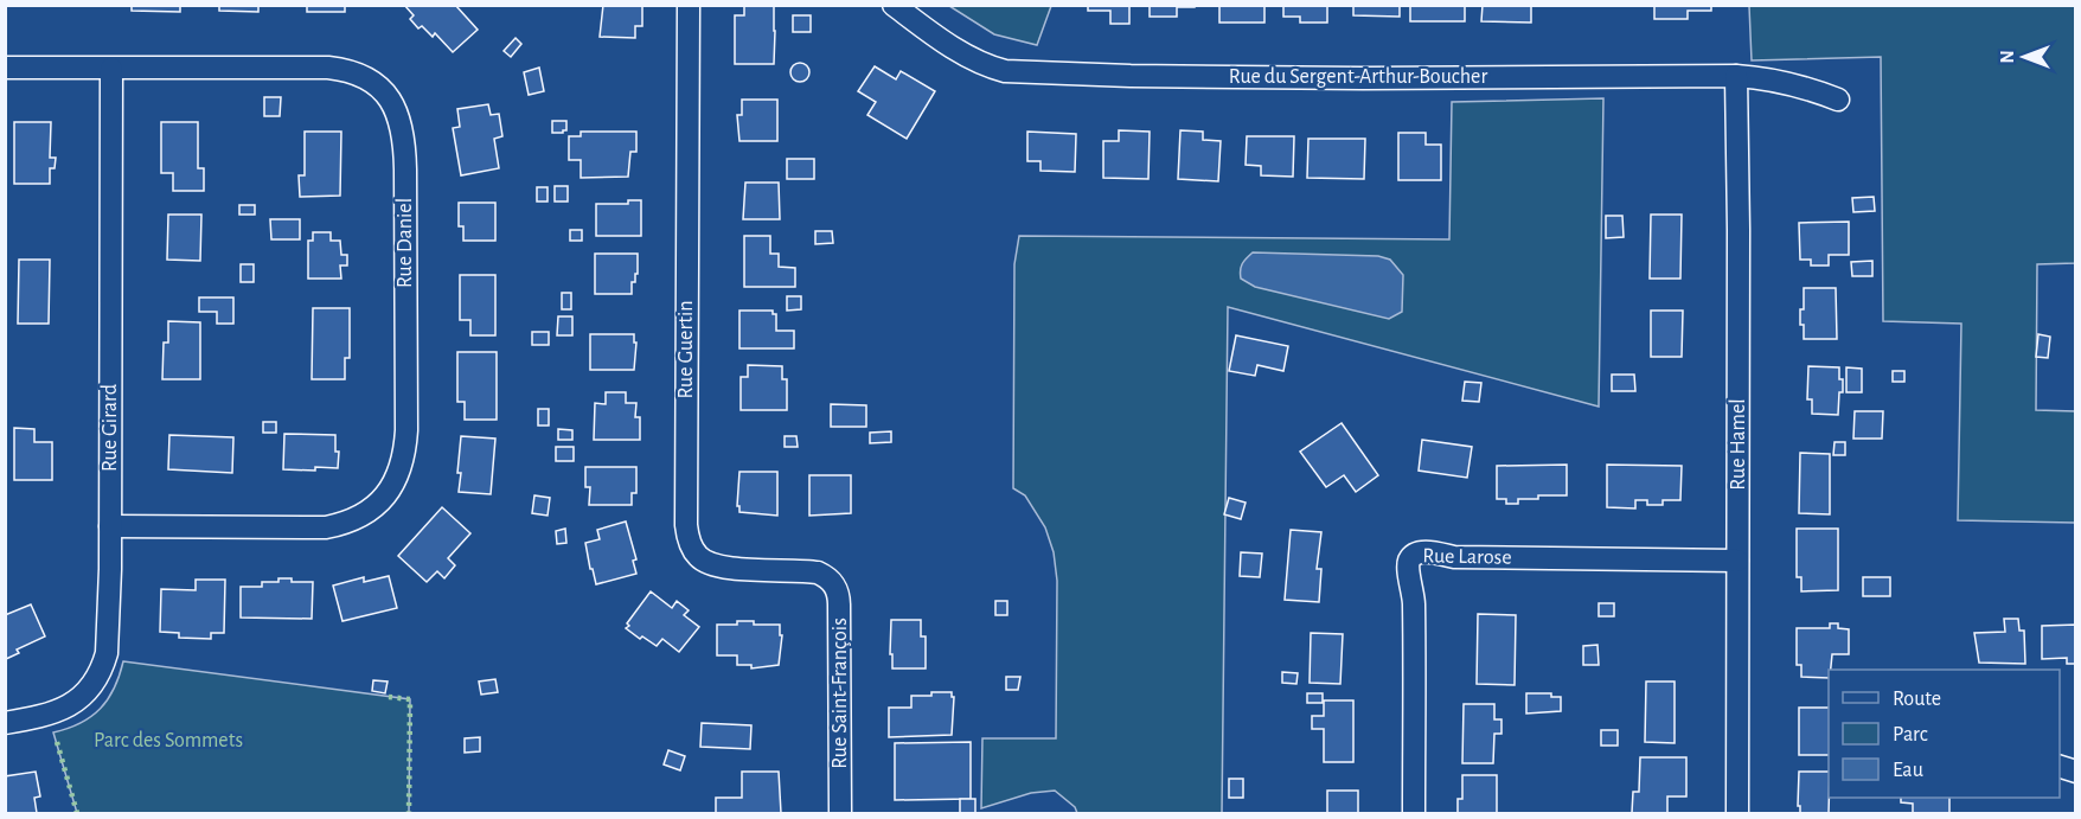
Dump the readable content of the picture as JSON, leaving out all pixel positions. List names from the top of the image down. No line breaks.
{"streets":{"street":["Rue du Sergent-Arthur-Boucher","Rue Daniel","Rue Guertin","Rue Girard","Rue Hamel","Rue Larose","Rue Saint-François"]},"crossings":[["Rue du Sergent-Arthur-Boucher","Rue Hamel"],["Rue Daniel","Rue Girard"],["Rue Guertin","Rue Saint-François"],["Rue Hamel","Rue Larose"]],"parks":["Parc des Sommets"],"legend":["Route","Parc","Eau"],"north":"left"}
